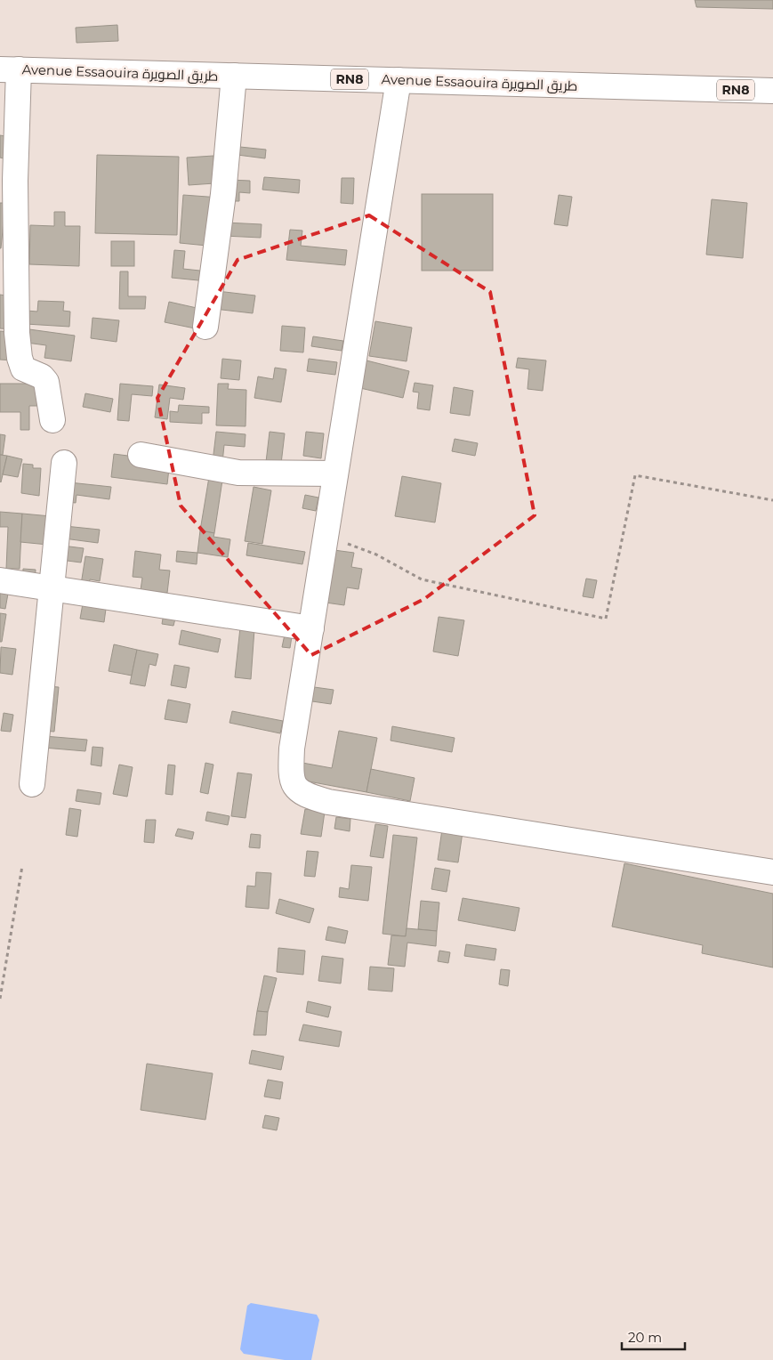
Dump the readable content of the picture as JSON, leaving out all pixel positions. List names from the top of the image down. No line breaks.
{"streets":{"street":["Avenue Essaouira طريق الصويرة","RN8"]},"scale_bar":"20 m"}
